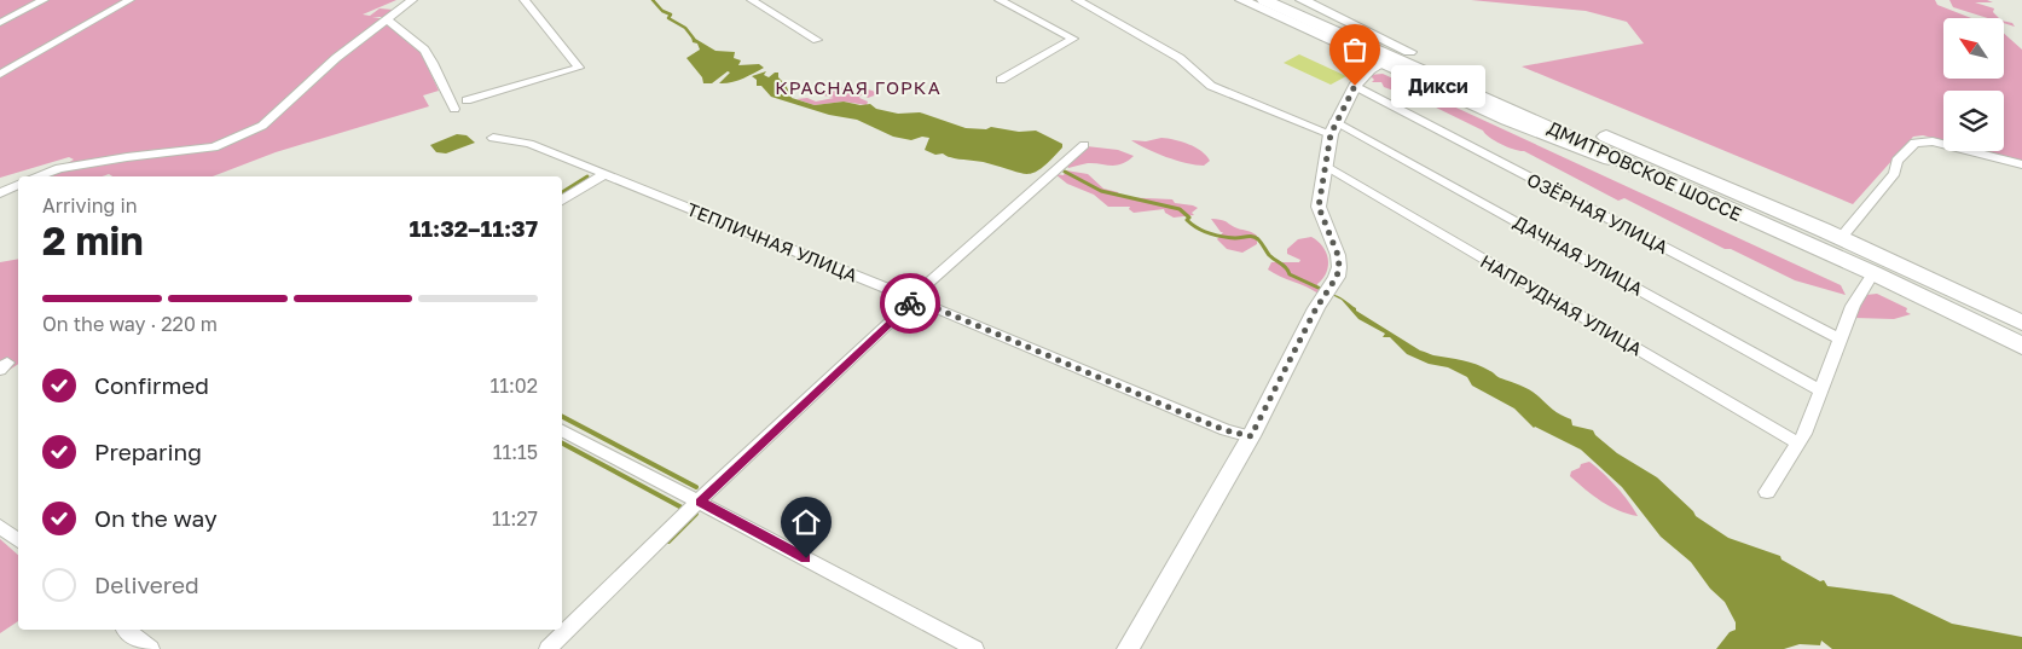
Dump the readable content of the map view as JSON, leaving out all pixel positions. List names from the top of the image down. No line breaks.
{"streets":{"highway":["ДМИТРОВСКОЕ ШОССЕ"],"street":["ОЗЁРНАЯ УЛИЦА","ТЕПЛИЧНАЯ УЛИЦА","ДАЧНАЯ УЛИЦА","НАПРУДНАЯ УЛИЦА"]},"districts":["КРАСНАЯ ГОРКА"],"places":["Дикси"],"north":"top left","page":{"bubble":"Дикси","heading":["2 min","Arriving in","11:32–11:37"],"bar":"On the way · 220 m","list":[["Confirmed","11:02"],["Preparing","11:15"],["On the way","11:27"],"Delivered"]}}
